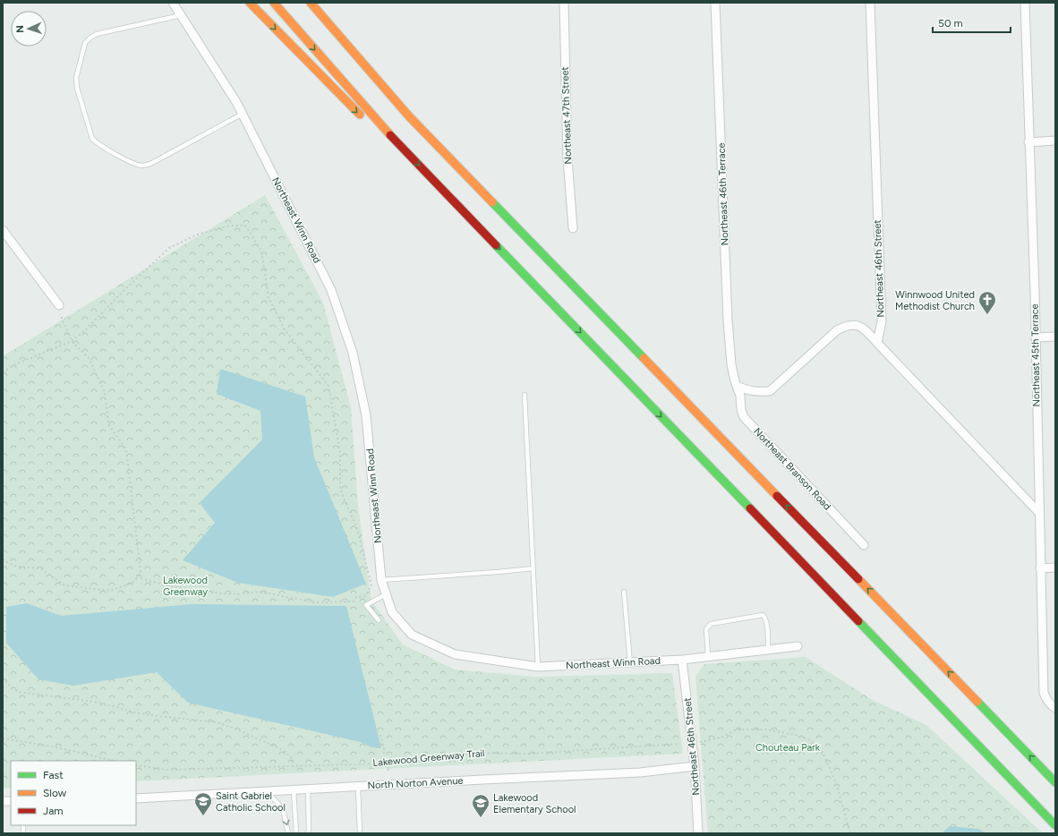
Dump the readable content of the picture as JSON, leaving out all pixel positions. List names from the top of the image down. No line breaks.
{"streets":{"street":["Northeast 47th Street","Northeast 46th Terrace","Northeast Winn Road","Northeast 46th Street","Northeast 45th Terrace","Northeast Branson Road","North Norton Avenue"],"path":["Lakewood Greenway Trail"]},"crossings":[["Northeast 46th Terrace","Northeast Branson Road"],["Northeast Winn Road","Northeast 46th Street"],["Northeast 46th Street","North Norton Avenue"]],"parks":["Lakewood Greenway","Chouteau Park"],"places":{"church":["Winnwood United Methodist Church"],"school or university":["Saint Gabriel Catholic School","Lakewood Elementary School"]},"legend":["Fast","Slow","Jam"],"scale_bar":"50 m","north":"left"}
